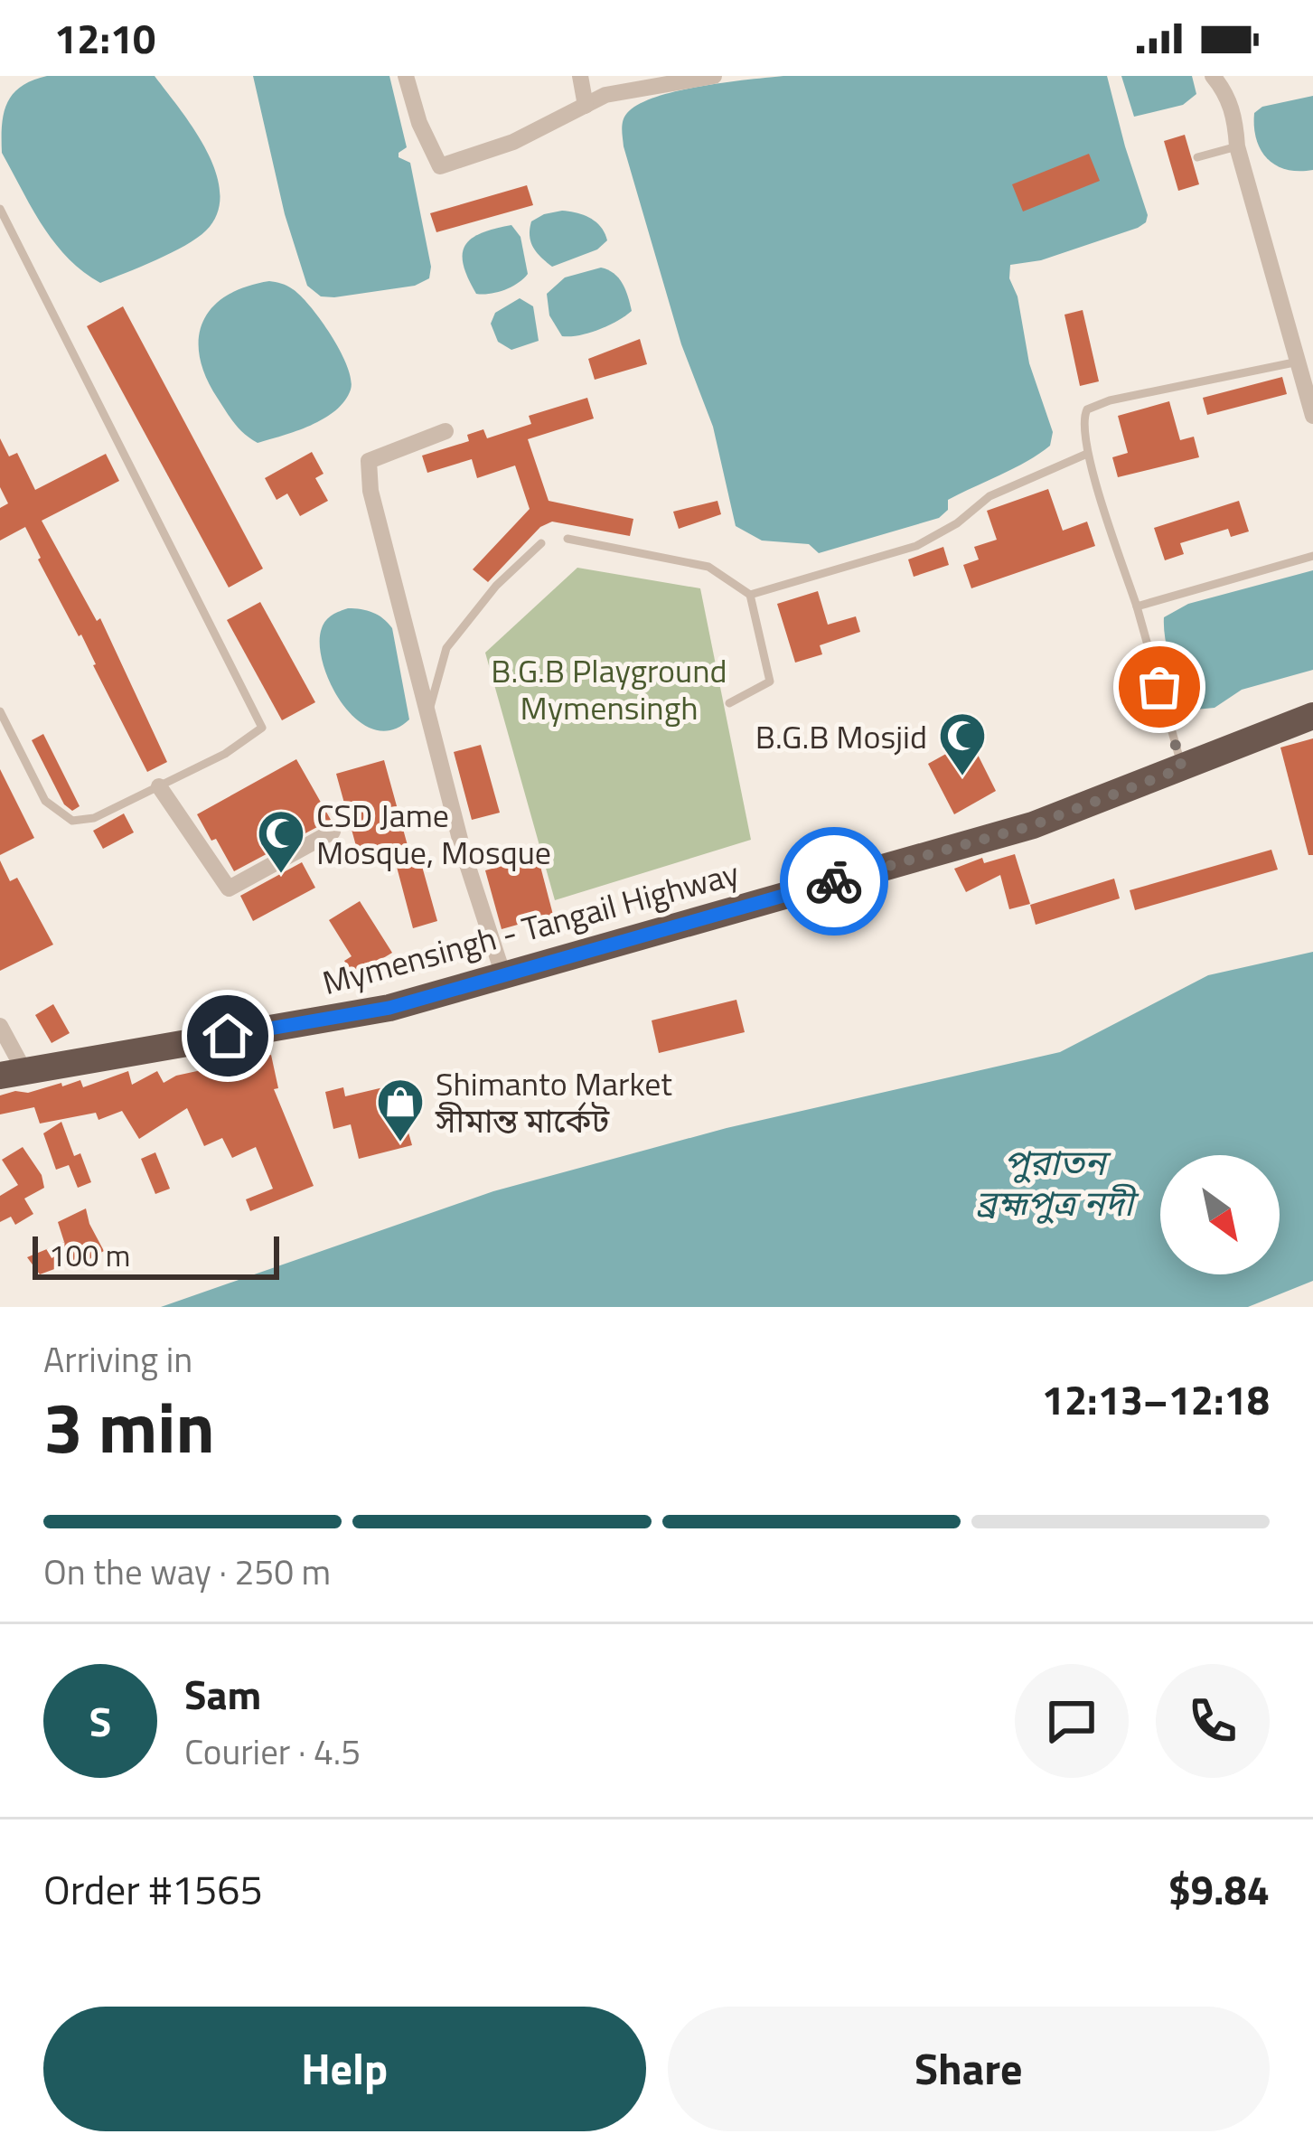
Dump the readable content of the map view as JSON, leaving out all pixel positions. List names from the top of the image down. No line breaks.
{"streets":{"highway":["Mymensingh - Tangail Highway"]},"water":["পুরাতন ব্রহ্মপুত্র নদী"],"parks":["B.G.B Playground Mymensingh"],"places":{"mosque":["B.G.B Mosjid","CSD Jame Mosque, Mosque"],"shop":["Shimanto Market সীমান্ত মার্কেট"]},"scale_bar":"100 m","north":"bottom right","page":{"status":"12:10","scale":"100 m","heading":["3 min","Arriving in","12:13–12:18"],"panel":["Sam","Courier · 4.5","Order #1565","$9.84"],"bar":"On the way · 250 m","round":"S","buttons":["Help","Share"]}}
